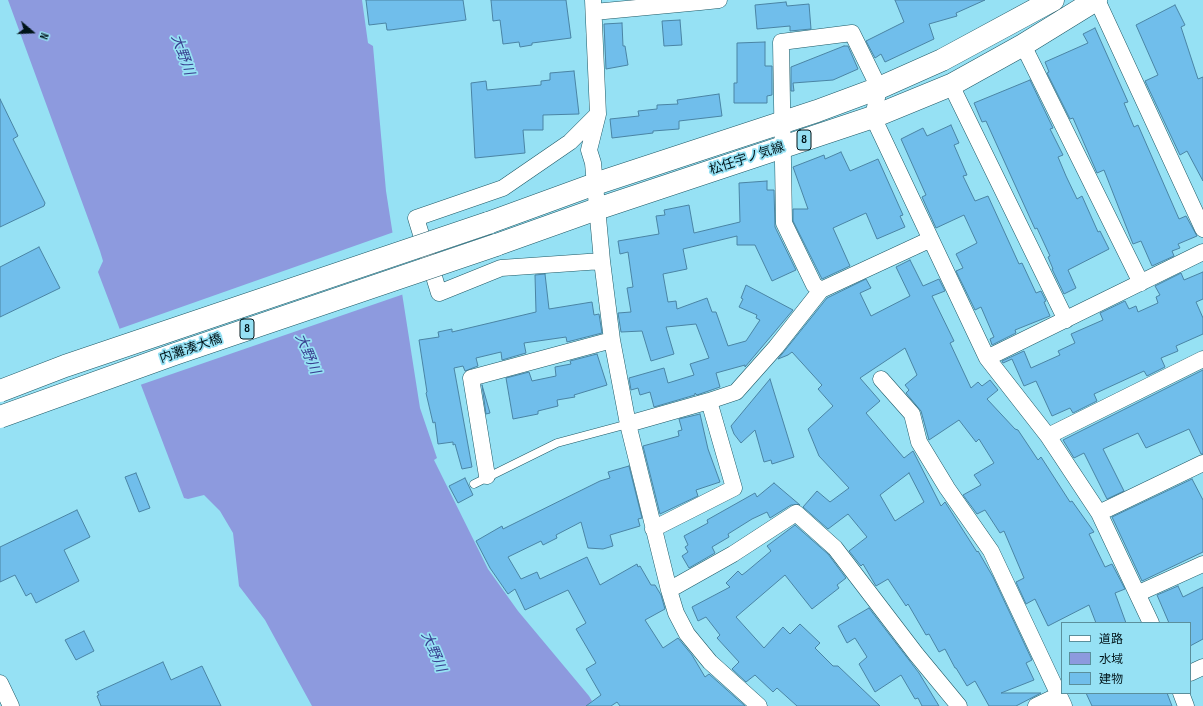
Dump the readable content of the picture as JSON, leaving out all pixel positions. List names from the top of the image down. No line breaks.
{"streets":{"main road":["8","松任宇ノ気線","内灘湊大橋"]},"crossings":[["松任宇ノ気線","内灘湊大橋"]],"water":["大野川"],"legend":["道路","水域","建物"],"north":"right"}
